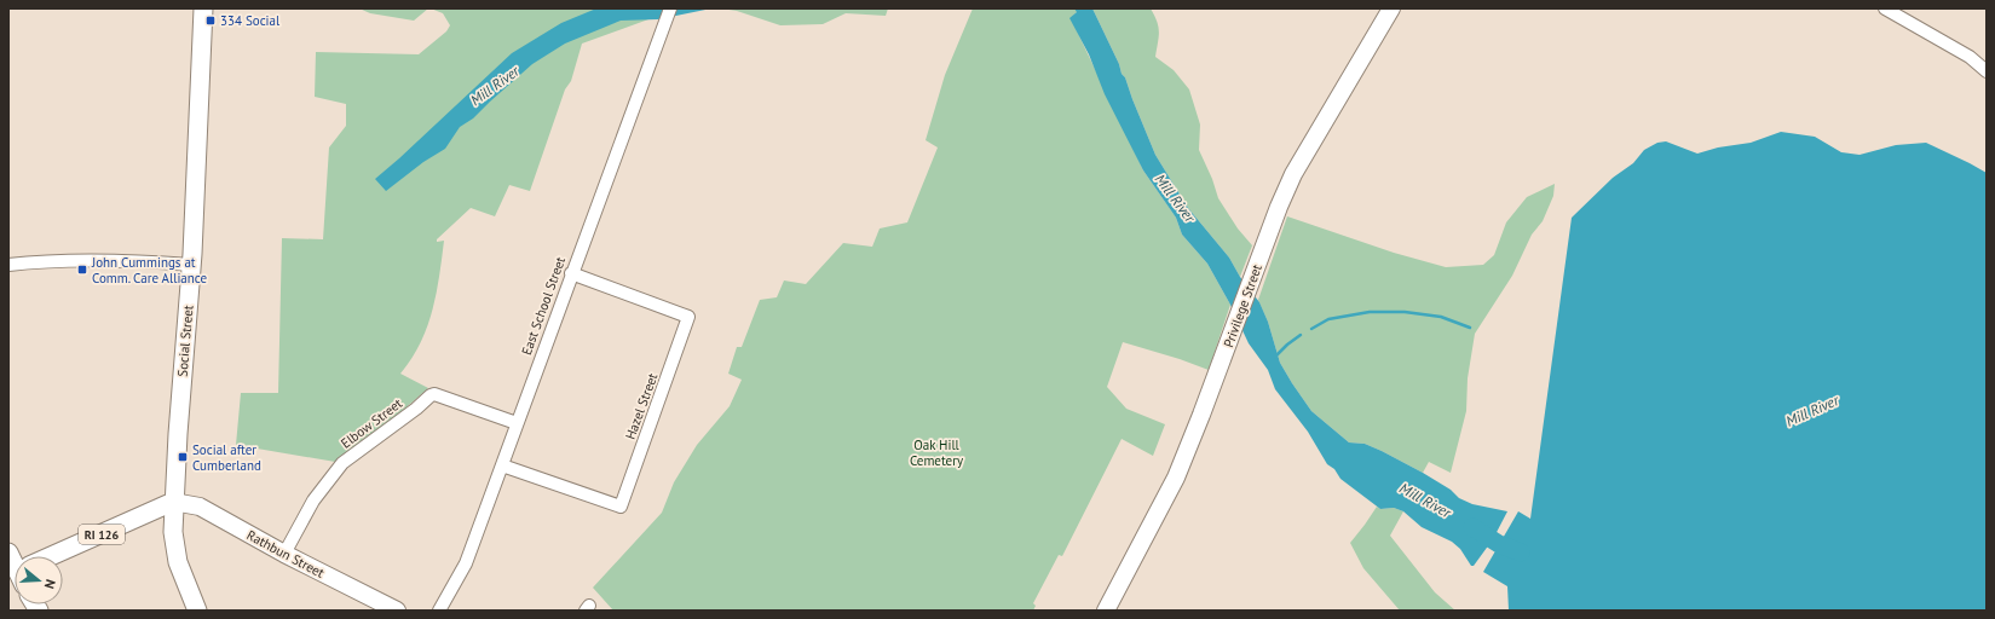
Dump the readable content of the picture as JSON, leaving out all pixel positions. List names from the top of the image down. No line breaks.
{"streets":{"main road":["Privilege Street","Social Street","RI 126","Rathbun Street"],"street":["East School Street","Hazel Street","Elbow Street"]},"crossings":[["East School Street","Hazel Street"],["East School Street","Elbow Street"],["Social Street","RI 126"],["Social Street","Rathbun Street"],["Elbow Street","Rathbun Street"],["RI 126","Rathbun Street"]],"water":["Mill River"],"parks":["Oak Hill Cemetery"],"places":{"transit":["334 Social","John Cummings at Comm. Care Alliance","Social after Cumberland"]},"north":"right"}
